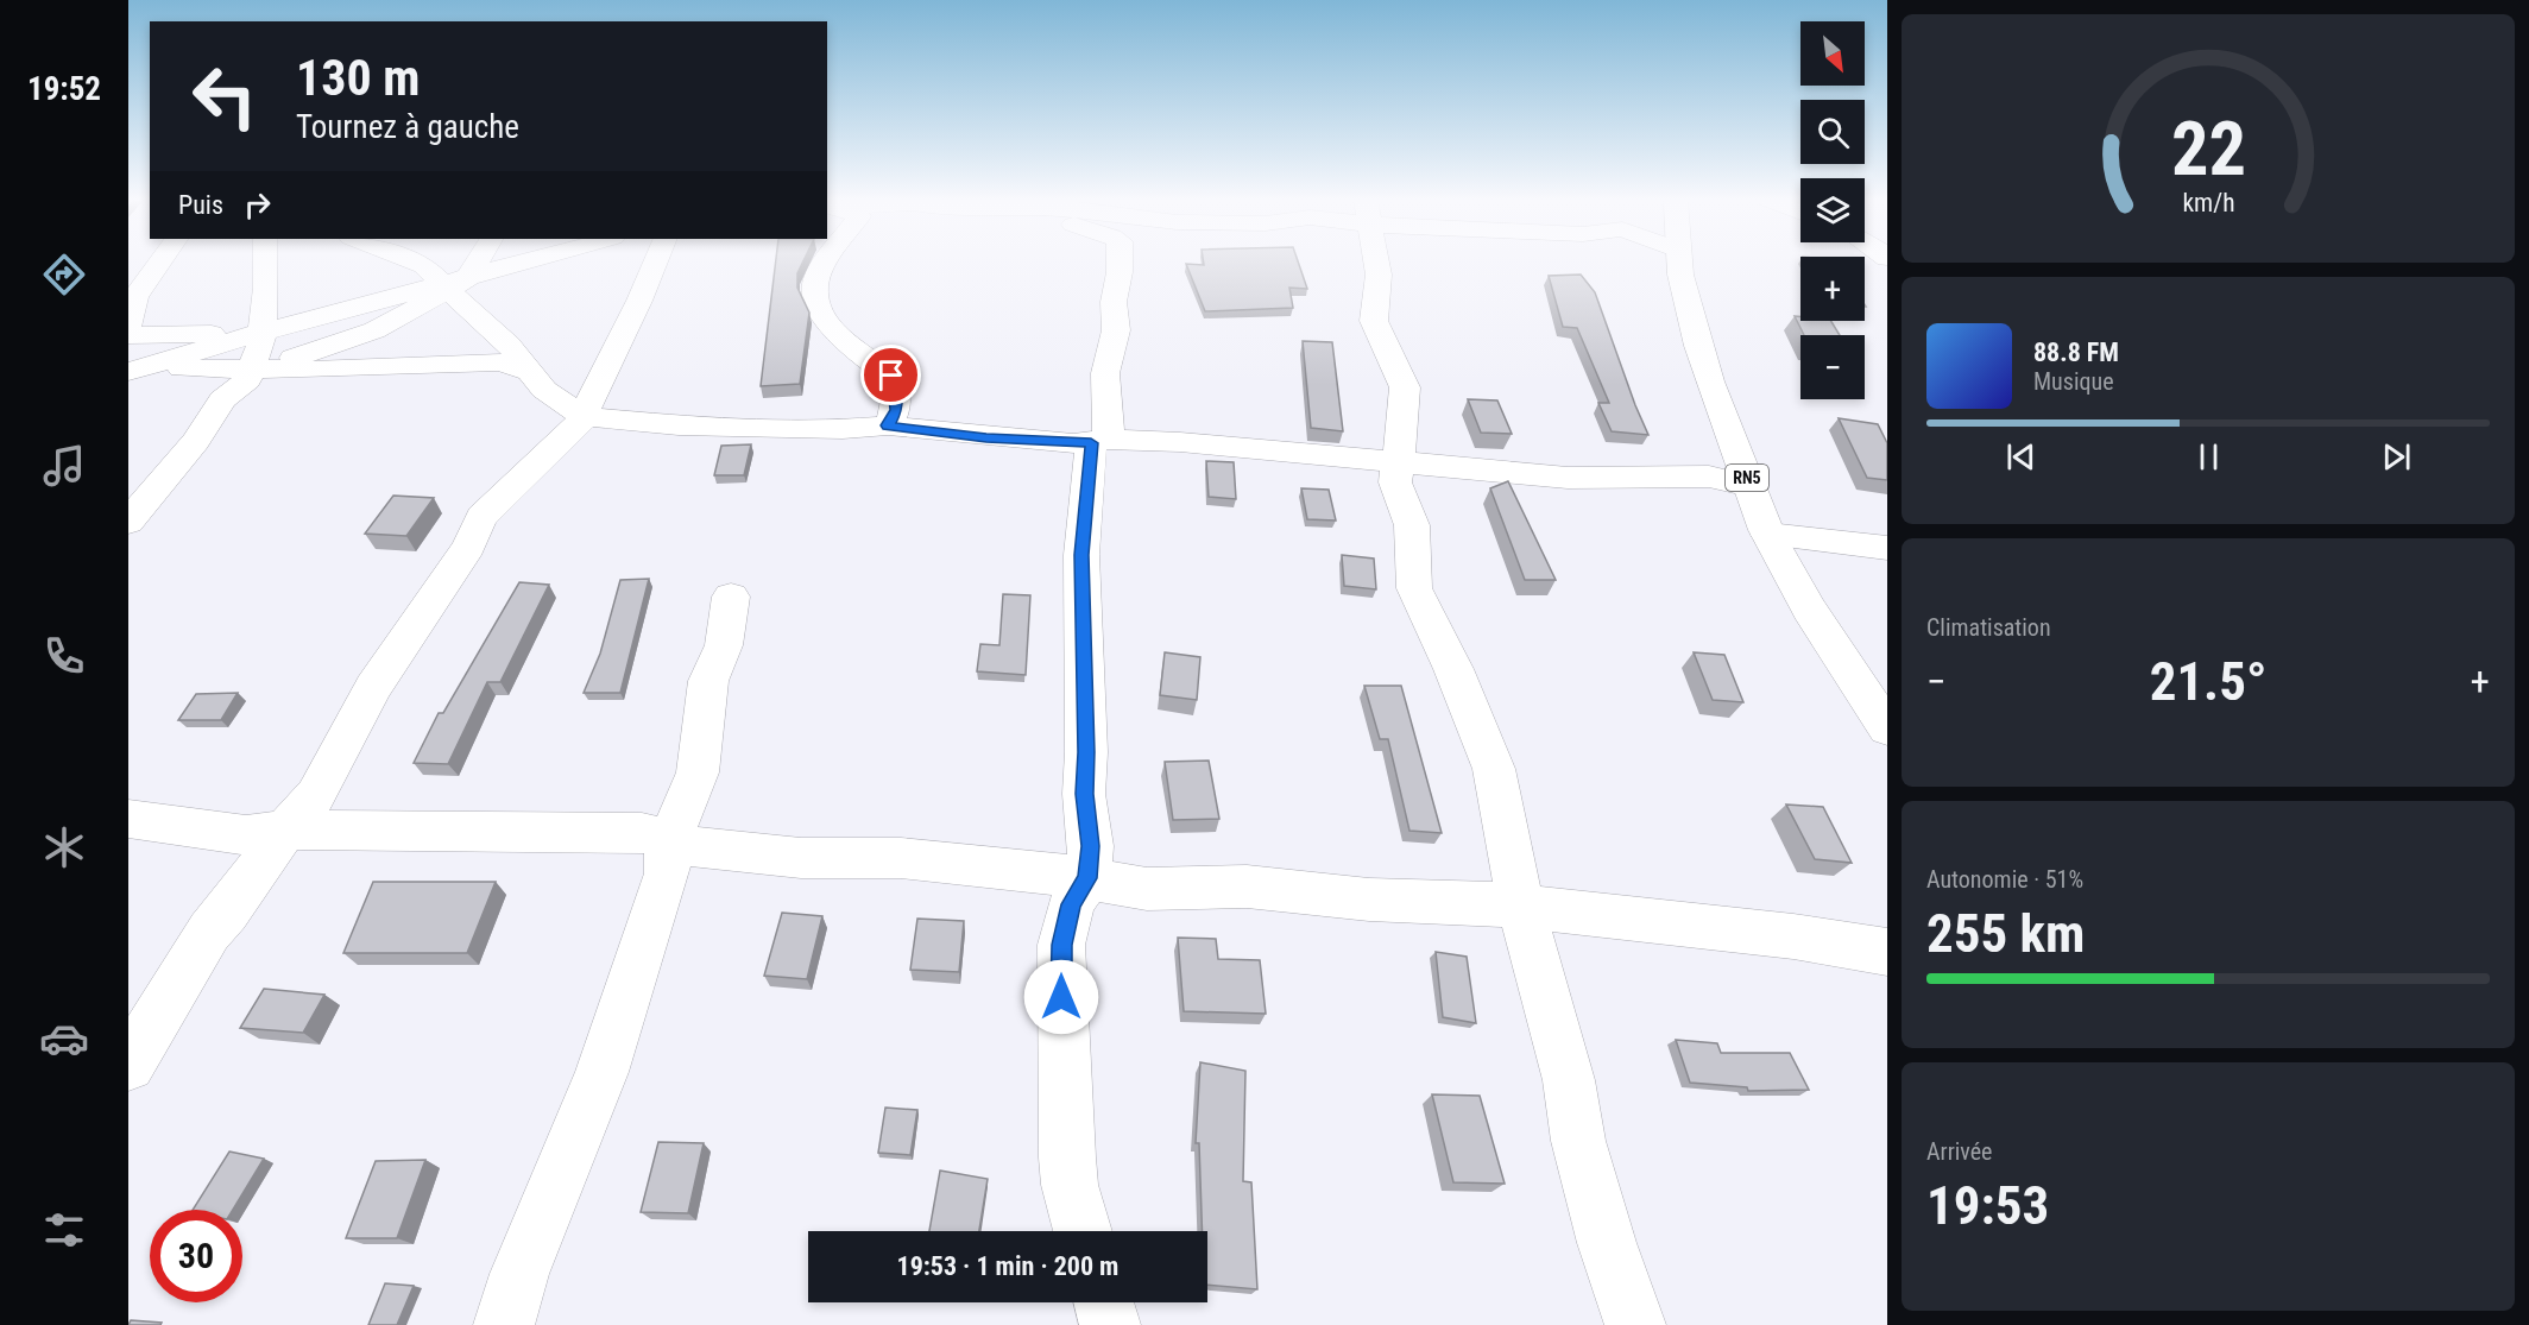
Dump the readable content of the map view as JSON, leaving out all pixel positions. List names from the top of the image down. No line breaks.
{"streets":{"main road":["RN5"]},"north":"bottom right","page":{"tabs":"19:52","map_buttons":["+","−"],"turn":["130 m","Tournez à gauche"],"then":"Puis","song":["88.8 FM","Musique"],"tile":["Climatisation",["Autonomie · 51%","255 km"],["Arrivée","19:53"]],"heat":["−","21.5°","+"],"limit":"30","trip":"19:53 · 1 min · 200 m","gauge":["22","km/h"]}}
